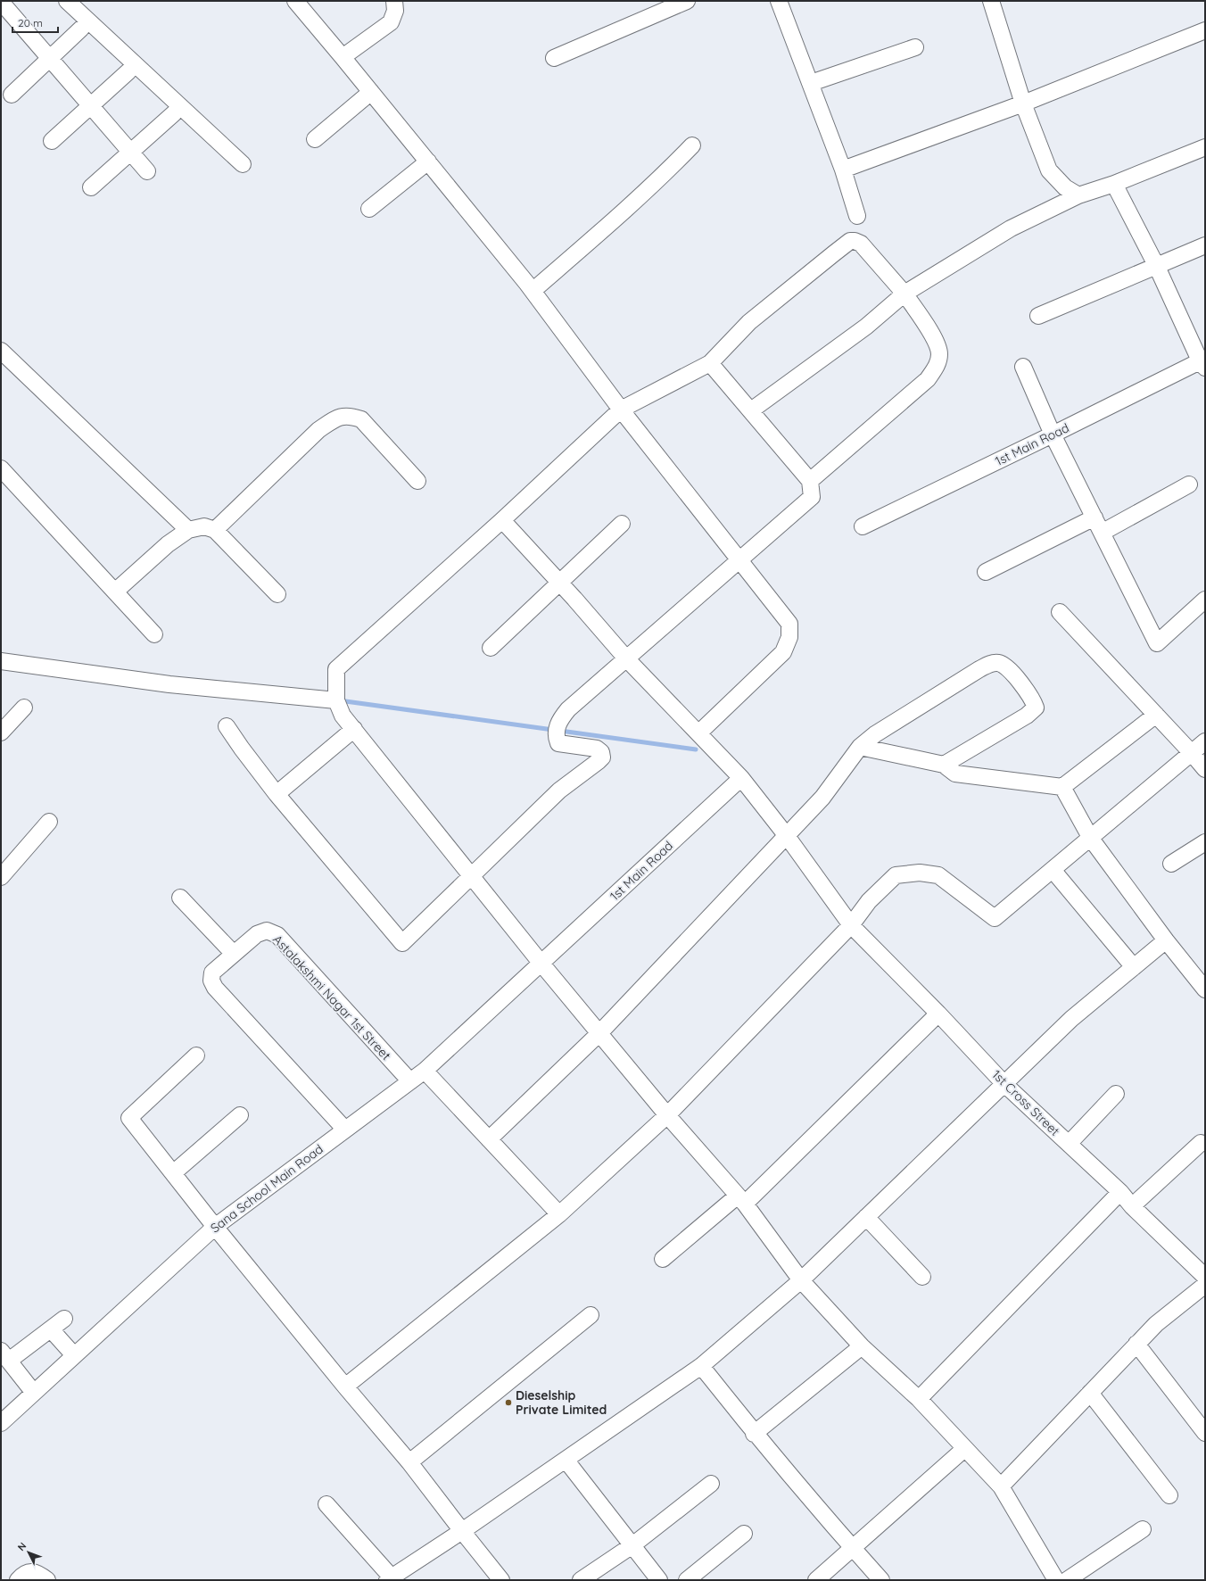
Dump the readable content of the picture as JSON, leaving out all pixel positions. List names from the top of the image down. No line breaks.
{"streets":{"street":["1st Main Road","Astalakshmi Nagar 1st Street","1st Cross Street","Sana School Main Road"]},"crossings":[["1st Main Road","1st Cross Street"],["1st Main Road","Sana School Main Road"],["Astalakshmi Nagar 1st Street","Sana School Main Road"]],"places":["Dieselship Private Limited"],"scale_bar":"20 m","north":"top left"}
